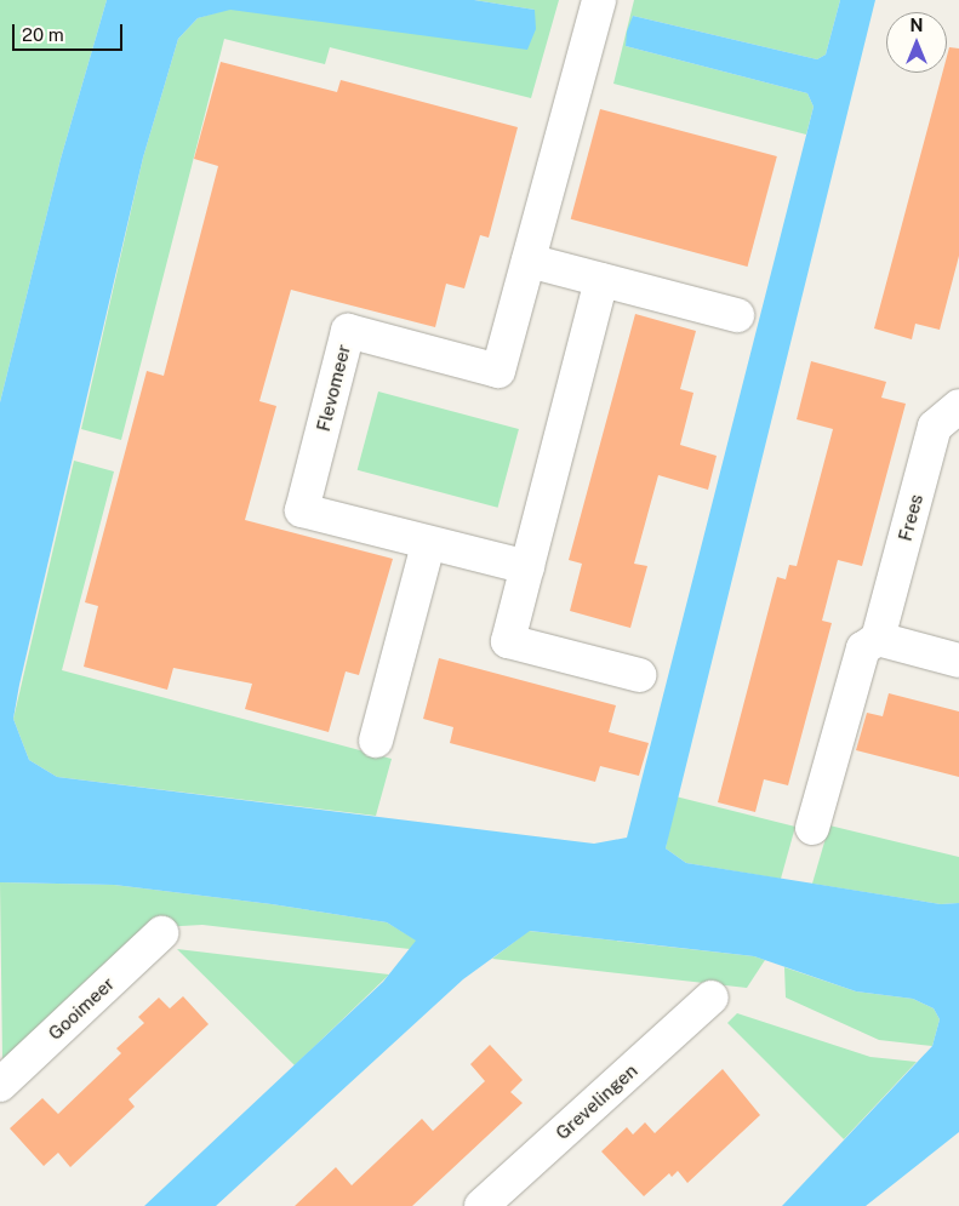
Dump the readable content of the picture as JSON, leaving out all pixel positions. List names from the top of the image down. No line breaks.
{"streets":{"street":["Flevomeer","Frees","Gooimeer","Grevelingen"]},"scale_bar":"20 m","north":"top"}
